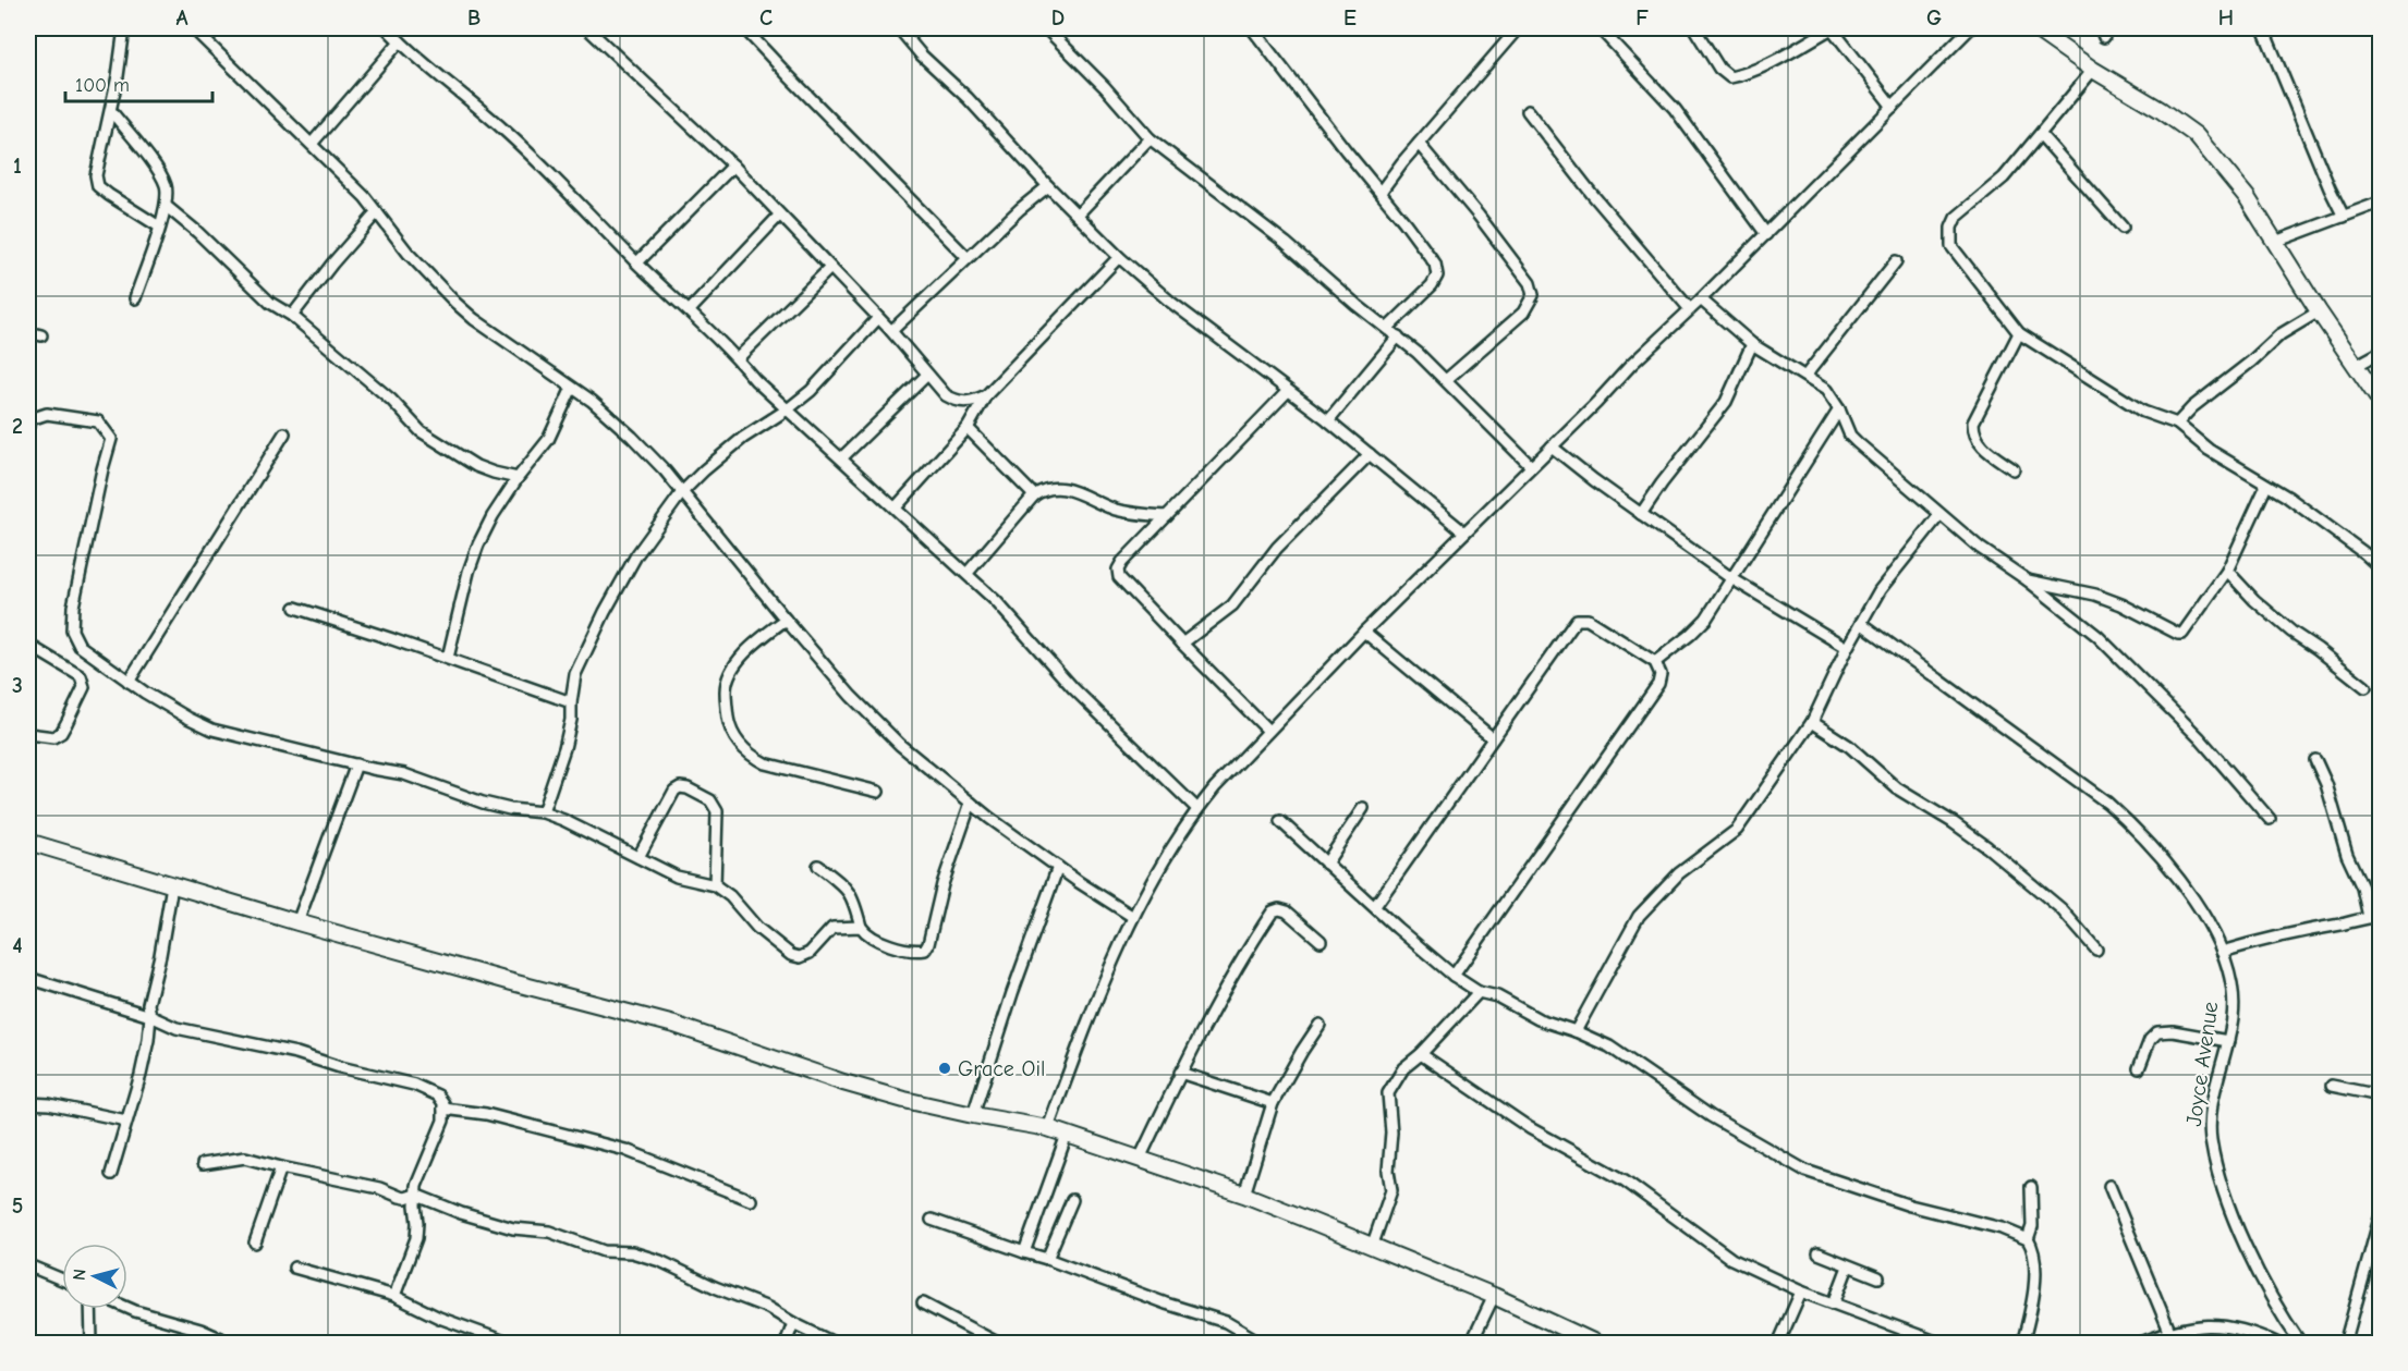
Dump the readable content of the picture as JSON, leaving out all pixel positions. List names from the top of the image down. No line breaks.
{"streets":{"street":["Joyce Avenue"]},"places":["Grace Oil"],"scale_bar":"100 m","north":"left","grid":{"columns":["A","B","C","D","E","F","G","H"],"rows":["1","2","3","4","5"]}}
